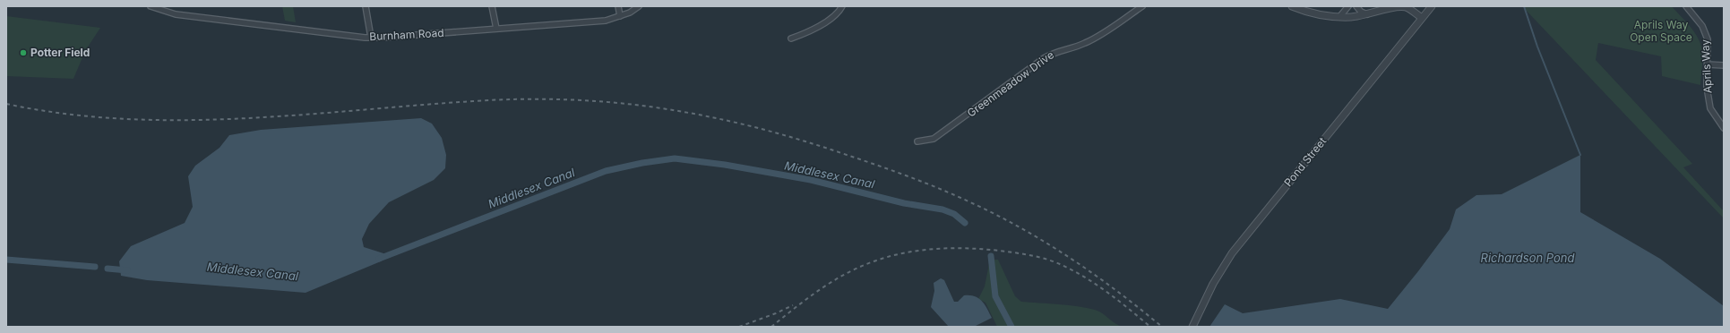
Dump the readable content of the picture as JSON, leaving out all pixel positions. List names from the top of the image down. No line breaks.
{"streets":{"street":["Burnham Road","Aprils Way","Greenmeadow Drive","Pond Street"]},"water":["Middlesex Canal","Richardson Pond"],"parks":["Aprils Way Open Space"],"places":["Potter Field"]}
